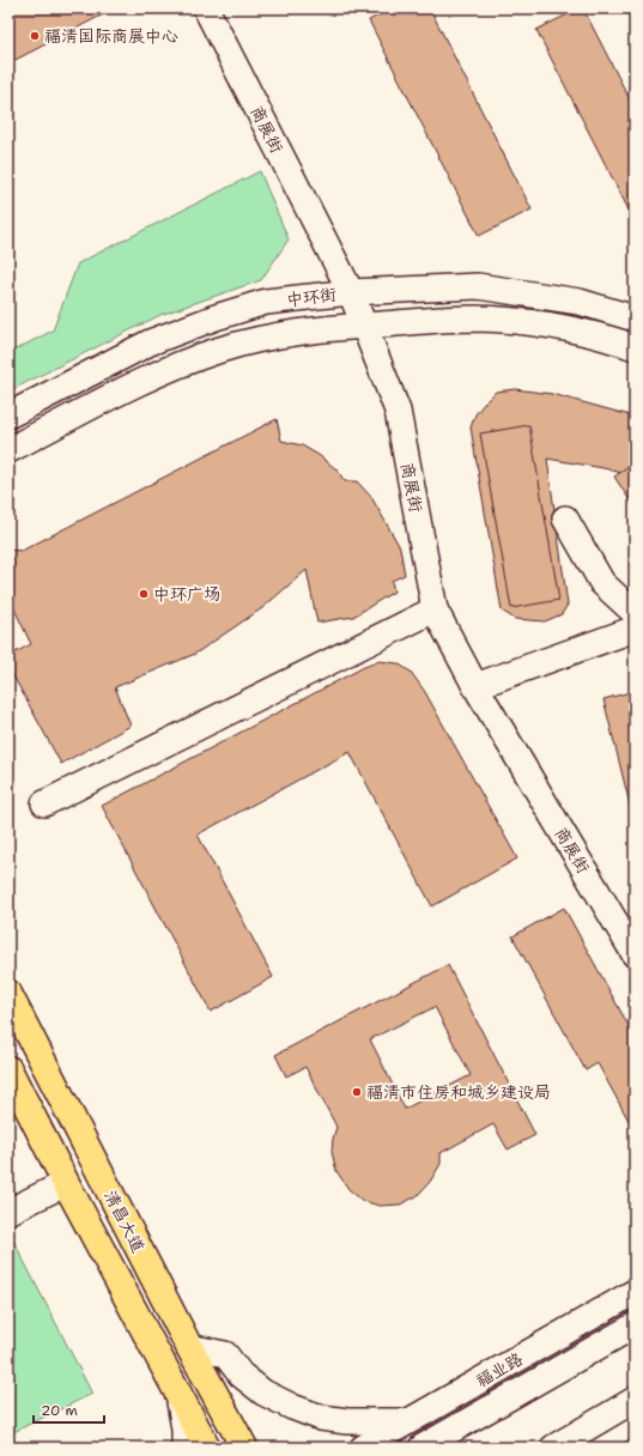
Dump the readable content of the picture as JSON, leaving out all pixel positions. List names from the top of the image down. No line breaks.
{"streets":{"main road":["清昌大道"],"street":["商展街","中环街","福业路"]},"crossings":[["商展街","中环街"]],"places":["福清国际商展中心","中环广场","福清市住房和城乡建设局"],"scale_bar":"20 m"}
